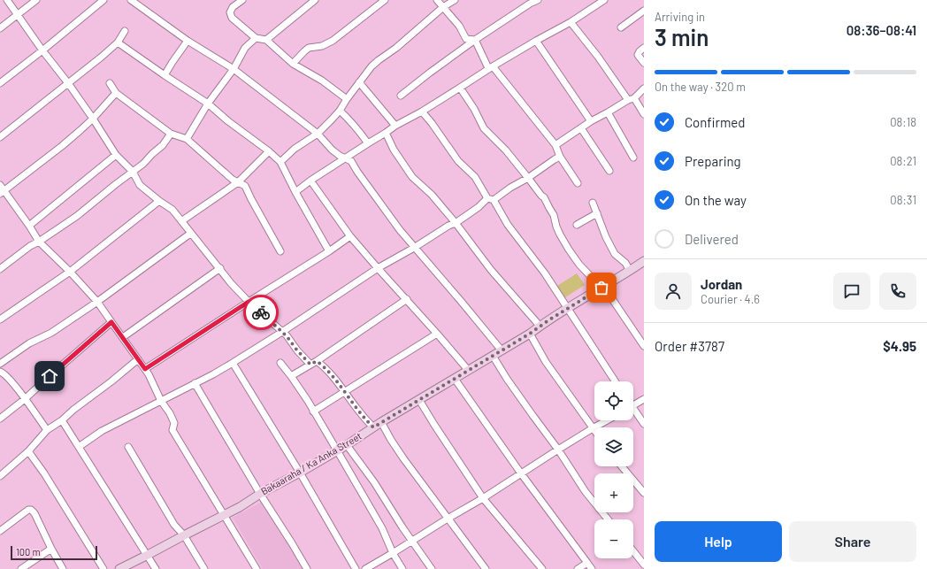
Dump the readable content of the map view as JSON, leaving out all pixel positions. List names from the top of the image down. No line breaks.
{"streets":{"street":["Bakaaraha / Ka Anka Street"]},"scale_bar":"100 m","page":{"heading":["3 min","Arriving in","08:36–08:41"],"panel":["Jordan","Courier · 4.6","Order #3787","$4.95"],"bar":"On the way · 320 m","list":[["Confirmed","08:18"],["Preparing","08:21"],["On the way","08:31"],"Delivered"],"map_buttons":["+","−"],"buttons":["Help","Share"],"scale":"100 m"}}
